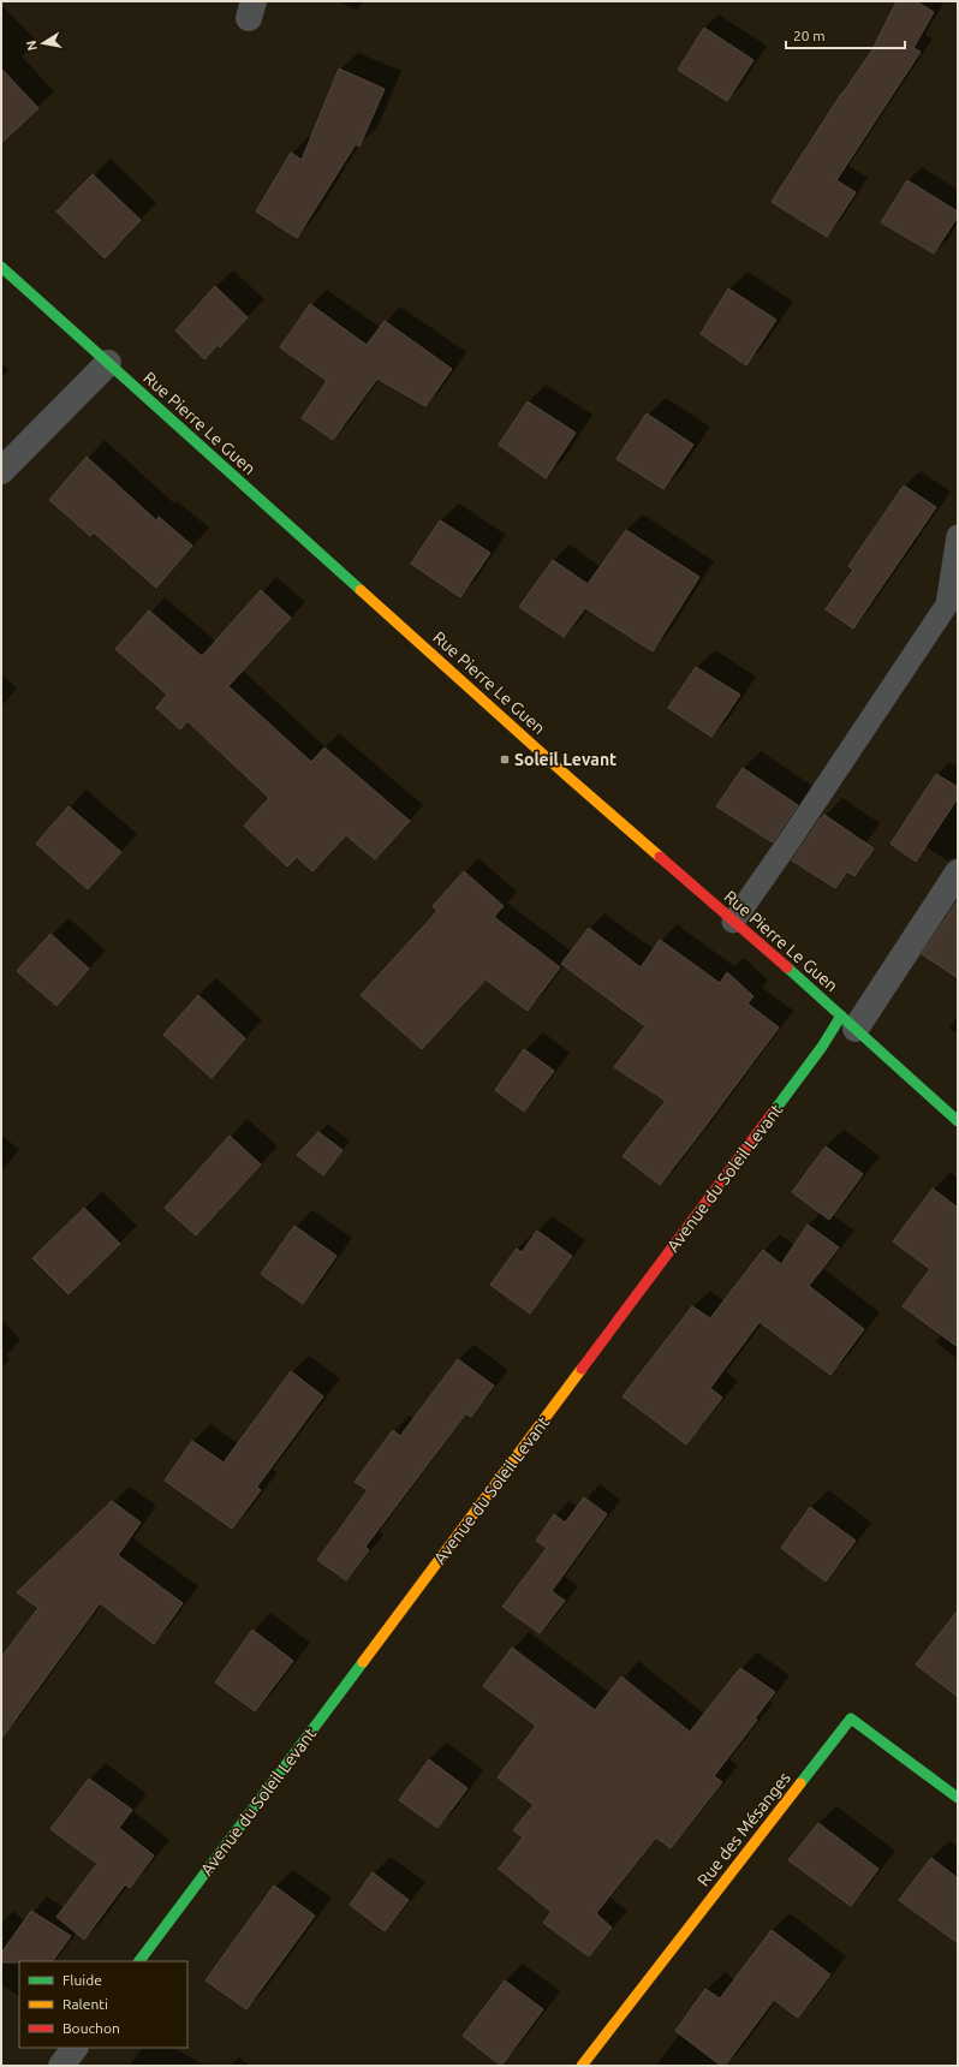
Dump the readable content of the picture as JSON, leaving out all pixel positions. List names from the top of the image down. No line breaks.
{"streets":{"street":["Rue Pierre Le Guen","Avenue du Soleil Levant","Rue des Mésanges"]},"crossings":[["Rue Pierre Le Guen","Avenue du Soleil Levant"]],"places":{"transit":["Soleil Levant"]},"legend":["Fluide","Ralenti","Bouchon"],"scale_bar":"20 m","north":"left"}
